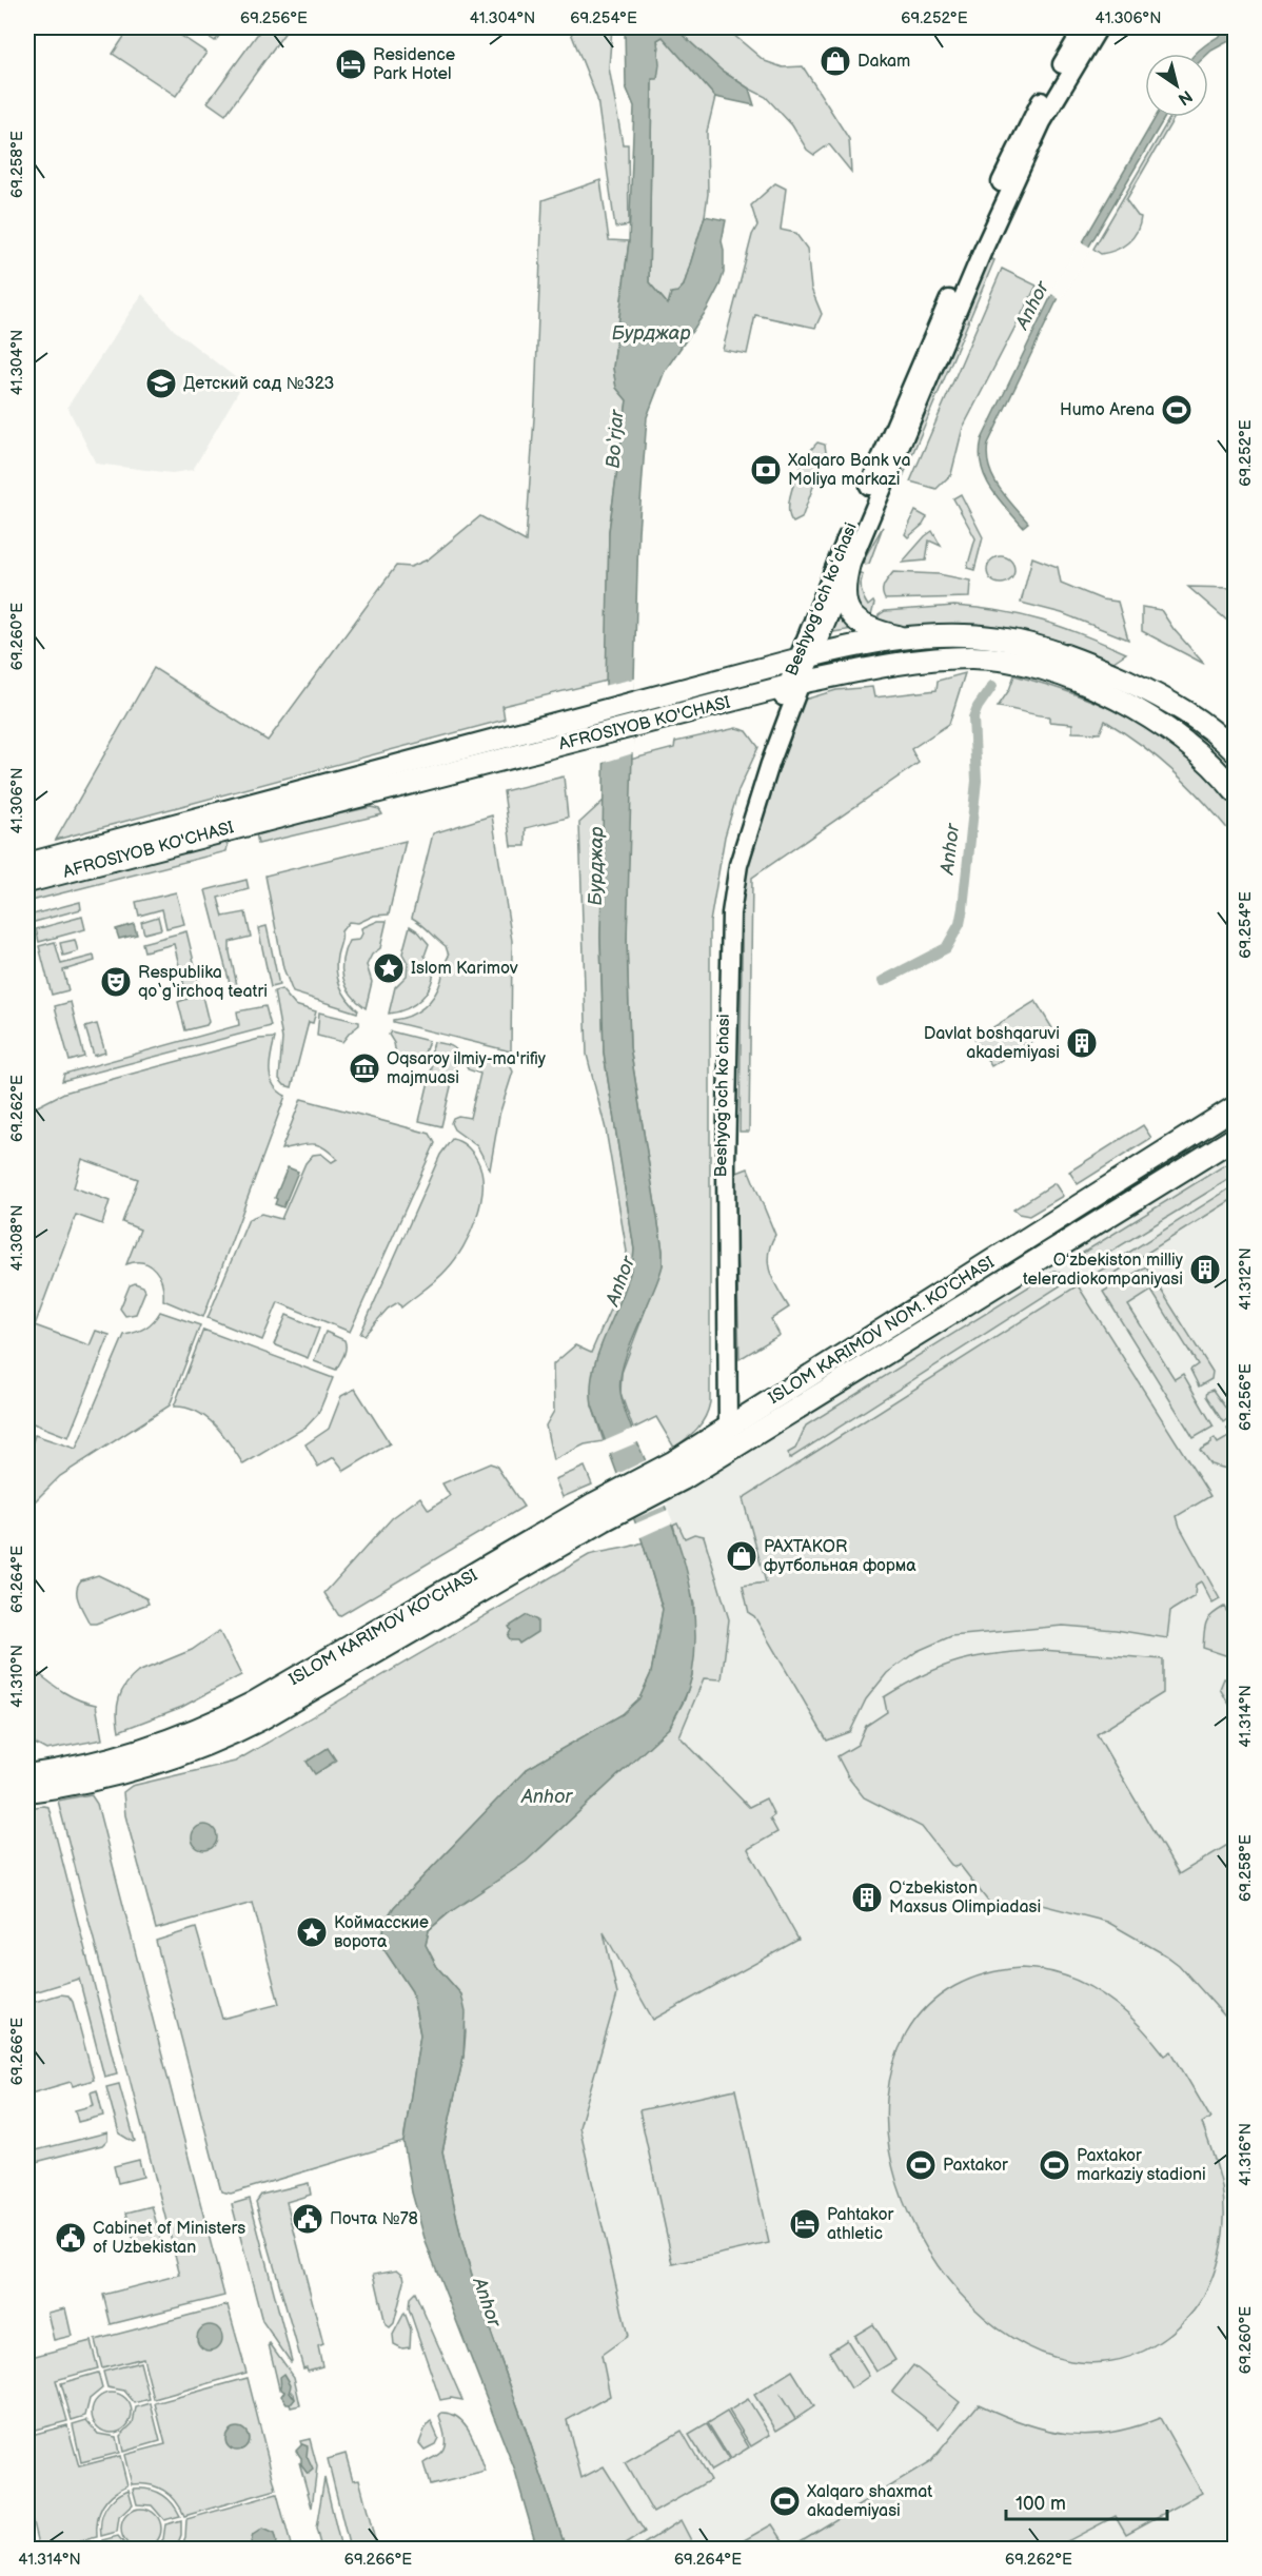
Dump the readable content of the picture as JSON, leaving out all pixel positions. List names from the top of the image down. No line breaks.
{"streets":{"main road":["Beshyogʻoch koʻchasi","AFROSIYOB KO'CHASI","ISLOM KARIMOV NOM. KO'CHASI","ISLOM KARIMOV KO'CHASI"]},"crossings":[["Beshyogʻoch koʻchasi","AFROSIYOB KO'CHASI"],["Beshyogʻoch koʻchasi","ISLOM KARIMOV NOM. KO'CHASI"],["Beshyogʻoch koʻchasi","ISLOM KARIMOV KO'CHASI"],["ISLOM KARIMOV NOM. KO'CHASI","ISLOM KARIMOV KO'CHASI"]],"water":["Anhor","Бурджар","Bo‘rjar"],"places":{"shop":["Dakam","PAXTAKOR футбольная форма"],"hotel":["Residence Park Hotel","Pahtakor athletic"],"school or university":["Детский сад №323"],"sports":["Humo Arena","Paxtakor","Paxtakor markaziy stadioni","Xalqaro shaxmat akademiyasi"],"bank":["Xalqaro Bank va Moliya markazi"],"place":["Islom Karimov","Коймасские ворота"],"theatre":["Respublika qo‘g‘irchoq teatri"],"building":["Davlat boshqaruvi akademiyasi","Oʻzbekiston milliy teleradiokompaniyasi","Oʻzbekiston Maxsus Olimpiadasi"],"museum":["Oqsaroy ilmiy-ma'rifiy majmuasi"],"public building":["Почта №78","Cabinet of Ministers of Uzbekistan"]},"scale_bar":"100 m","north":"bottom right","coordinates":["69.256°E","41.304°N","69.254°E","69.252°E","41.306°N","69.258°E","69.260°E","69.262°E","41.308°N","41.312°N","69.264°E","41.310°N","41.314°N","69.266°E","41.316°N"]}
